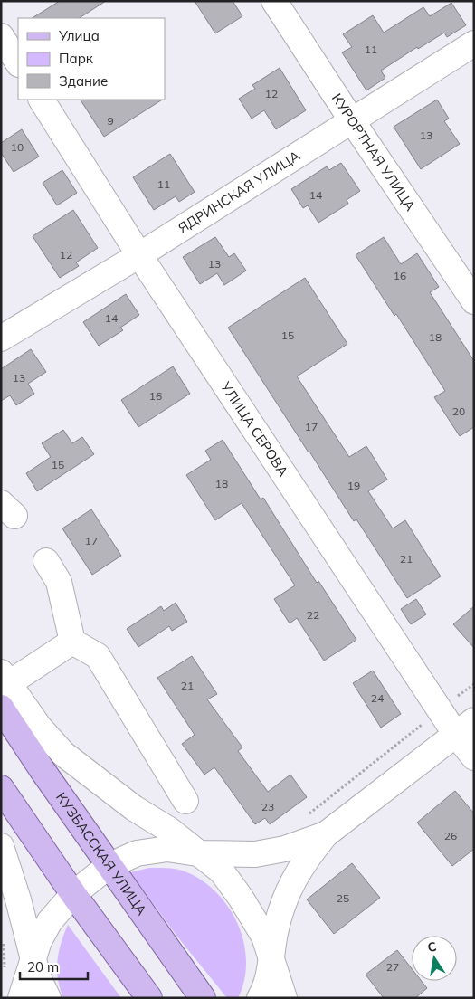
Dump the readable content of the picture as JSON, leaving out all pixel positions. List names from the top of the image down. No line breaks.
{"streets":{"main road":["КУЗБАССКАЯ УЛИЦА"],"street":["КУРОРТНАЯ УЛИЦА","ЯДРИНСКАЯ УЛИЦА","УЛИЦА СЕРОВА"]},"crossings":[["КУРОРТНАЯ УЛИЦА","ЯДРИНСКАЯ УЛИЦА"],["ЯДРИНСКАЯ УЛИЦА","УЛИЦА СЕРОВА"]],"house_numbers":["11","12","9","13","10","11","14","12","13","16","14","15","18","13","16","20","17","15","18","19","17","21","22","21","24","23","26","25","27"],"legend":["Улица","Парк","Здание"],"scale_bar":"20 m","north":"top"}
